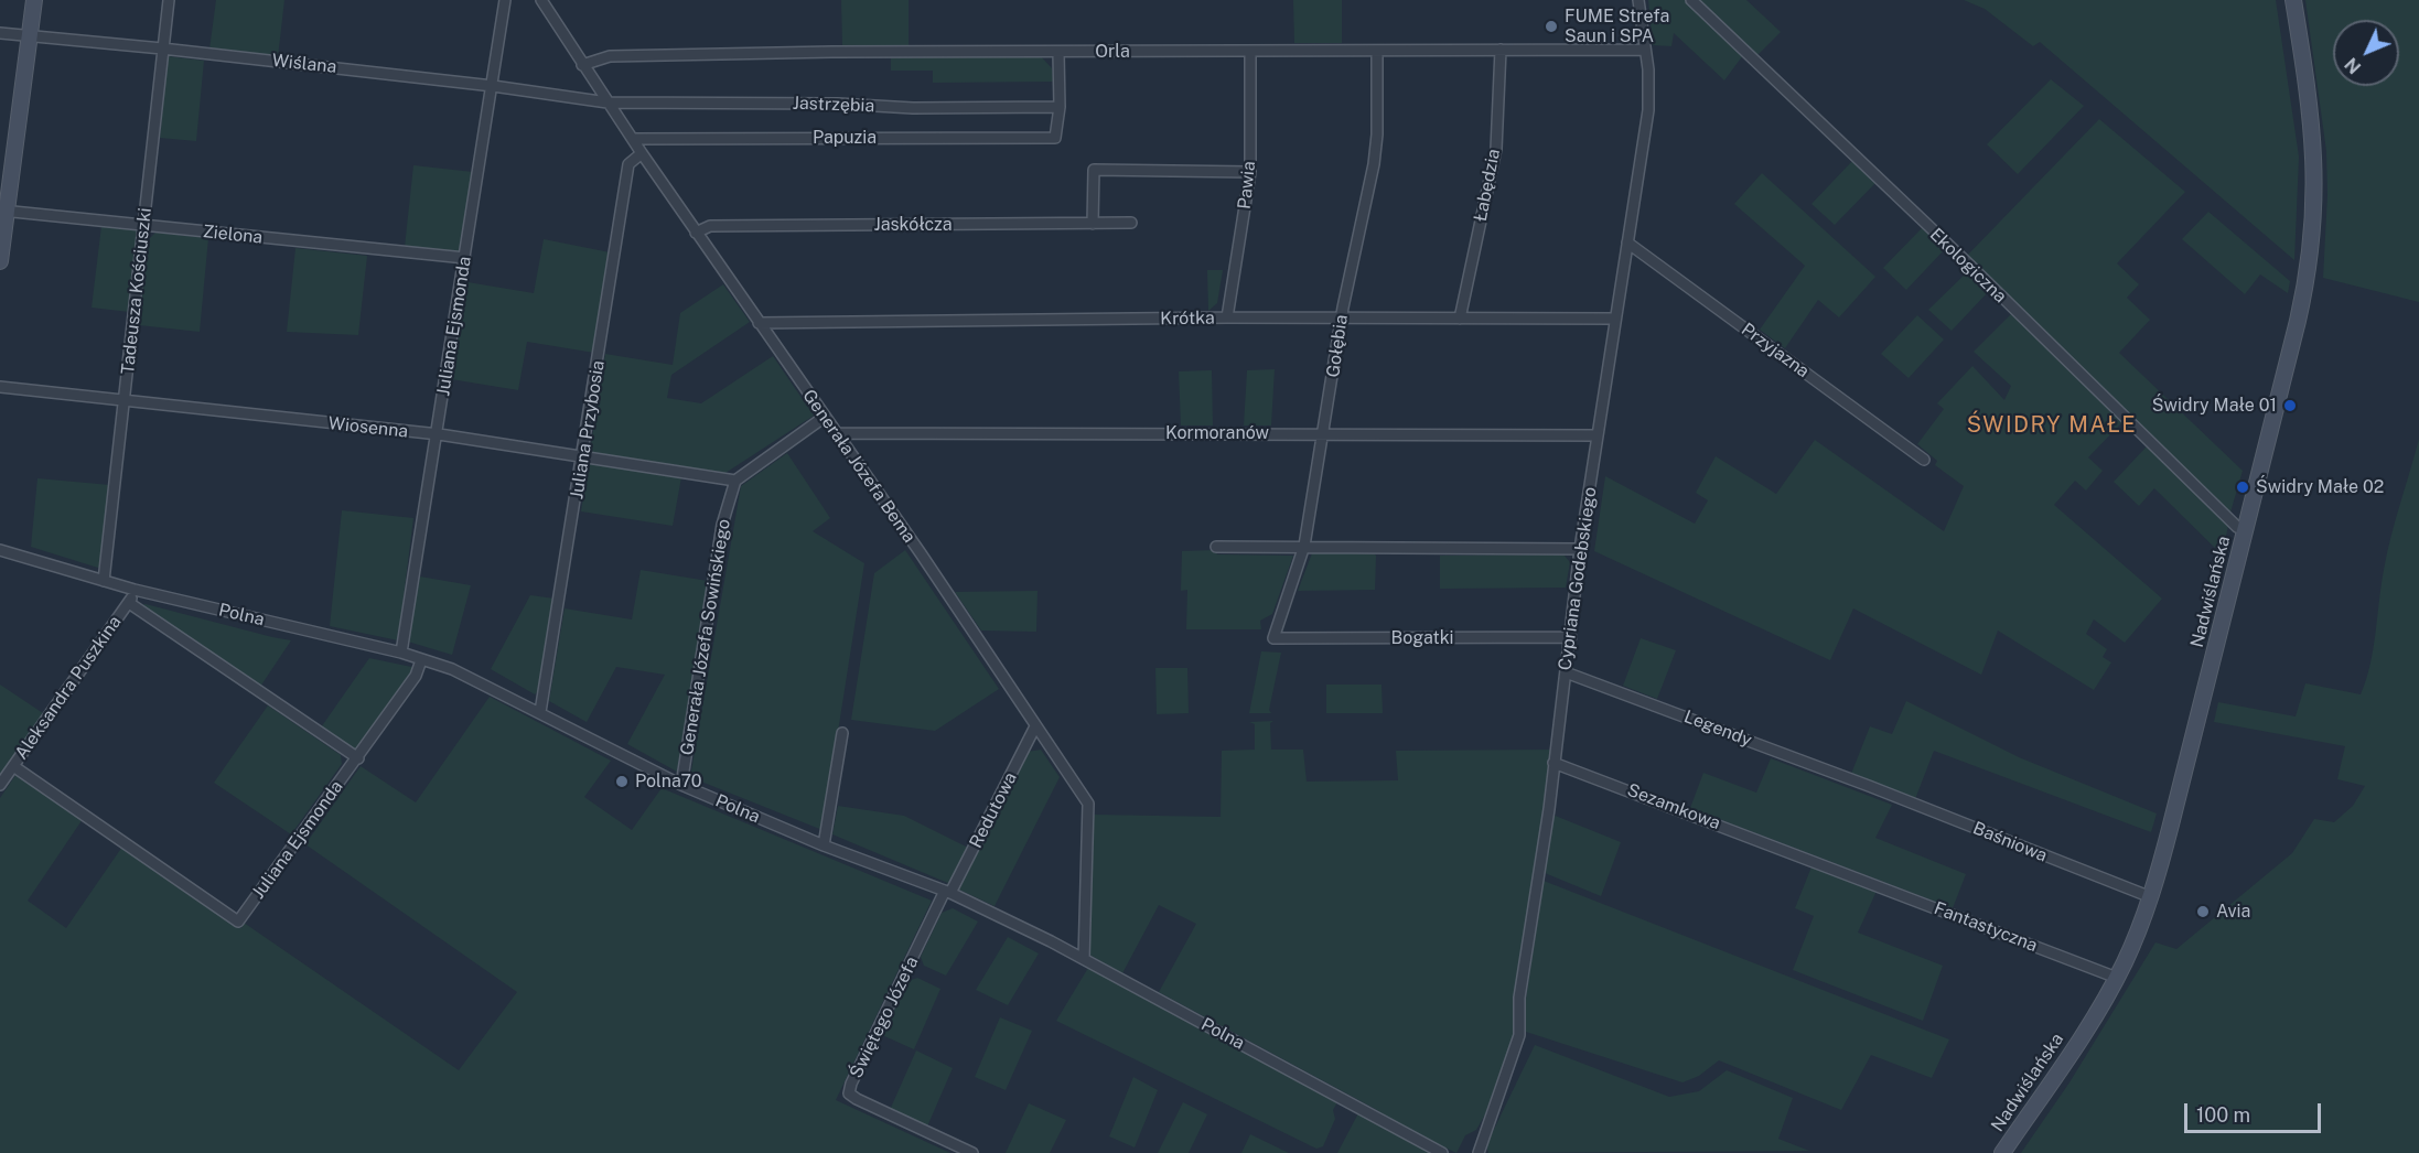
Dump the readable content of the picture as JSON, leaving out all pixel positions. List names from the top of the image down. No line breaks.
{"streets":{"main road":["Nadwiślańska"],"street":["Orla","Wiślana","Jastrzębia","Papuzia","Pawia","Łabędzia","Jaskółcza","Zielona","Ekologiczna","Tadeusza Kościuszki","Krótka","Juliana Ejsmonda","Gołębia","Przyjazna","Wiosenna","Juliana Przybosia","Kormoranów","Generała Józefa Bema","Cypriana Godebskiego","Polna","Generała Józefa Sowińskiego","Bogatki","Aleksandra Puszkina","Legendy","Sezamkowa","Redutowa","Baśniowa","Fantastyczna","Świętego Józefa"]},"crossings":[["Orla","Pawia"],["Orla","Łabędzia"],["Orla","Gołębia"],["Orla","Generała Józefa Bema"],["Orla","Cypriana Godebskiego"],["Wiślana","Jastrzębia"],["Wiślana","Tadeusza Kościuszki"],["Wiślana","Juliana Ejsmonda"],["Wiślana","Generała Józefa Bema"],["Jastrzębia","Papuzia"],["Jastrzębia","Generała Józefa Bema"],["Papuzia","Generała Józefa Bema"],["Pawia","Krótka"],["Łabędzia","Krótka"],["Jaskółcza","Generała Józefa Bema"],["Zielona","Tadeusza Kościuszki"],["Zielona","Juliana Ejsmonda"],["Ekologiczna","Nadwiślańska"],["Tadeusza Kościuszki","Wiosenna"],["Tadeusza Kościuszki","Polna"],["Krótka","Gołębia"],["Krótka","Generała Józefa Bema"],["Krótka","Cypriana Godebskiego"],["Juliana Ejsmonda","Wiosenna"],["Juliana Ejsmonda","Polna"],["Juliana Ejsmonda","Aleksandra Puszkina"],["Gołębia","Kormoranów"],["Gołębia","Bogatki"],["Przyjazna","Cypriana Godebskiego"],["Wiosenna","Juliana Przybosia"],["Wiosenna","Generała Józefa Sowińskiego"],["Juliana Przybosia","Generała Józefa Bema"],["Juliana Przybosia","Polna"],["Kormoranów","Generała Józefa Bema"],["Kormoranów","Cypriana Godebskiego"],["Generała Józefa Bema","Polna"],["Generała Józefa Bema","Redutowa"],["Cypriana Godebskiego","Bogatki"],["Cypriana Godebskiego","Legendy"],["Cypriana Godebskiego","Sezamkowa"],["Nadwiślańska","Baśniowa"],["Nadwiślańska","Fantastyczna"],["Polna","Generała Józefa Sowińskiego"],["Polna","Aleksandra Puszkina"],["Polna","Redutowa"],["Polna","Świętego Józefa"],["Legendy","Baśniowa"],["Sezamkowa","Fantastyczna"],["Redutowa","Świętego Józefa"]],"districts":["ŚWIDRY MAŁE"],"places":["FUME Strefa Saun i SPA","Świdry Małe 01","Świdry Małe 02","Polna70","Avia"],"scale_bar":"100 m","north":"bottom left"}
